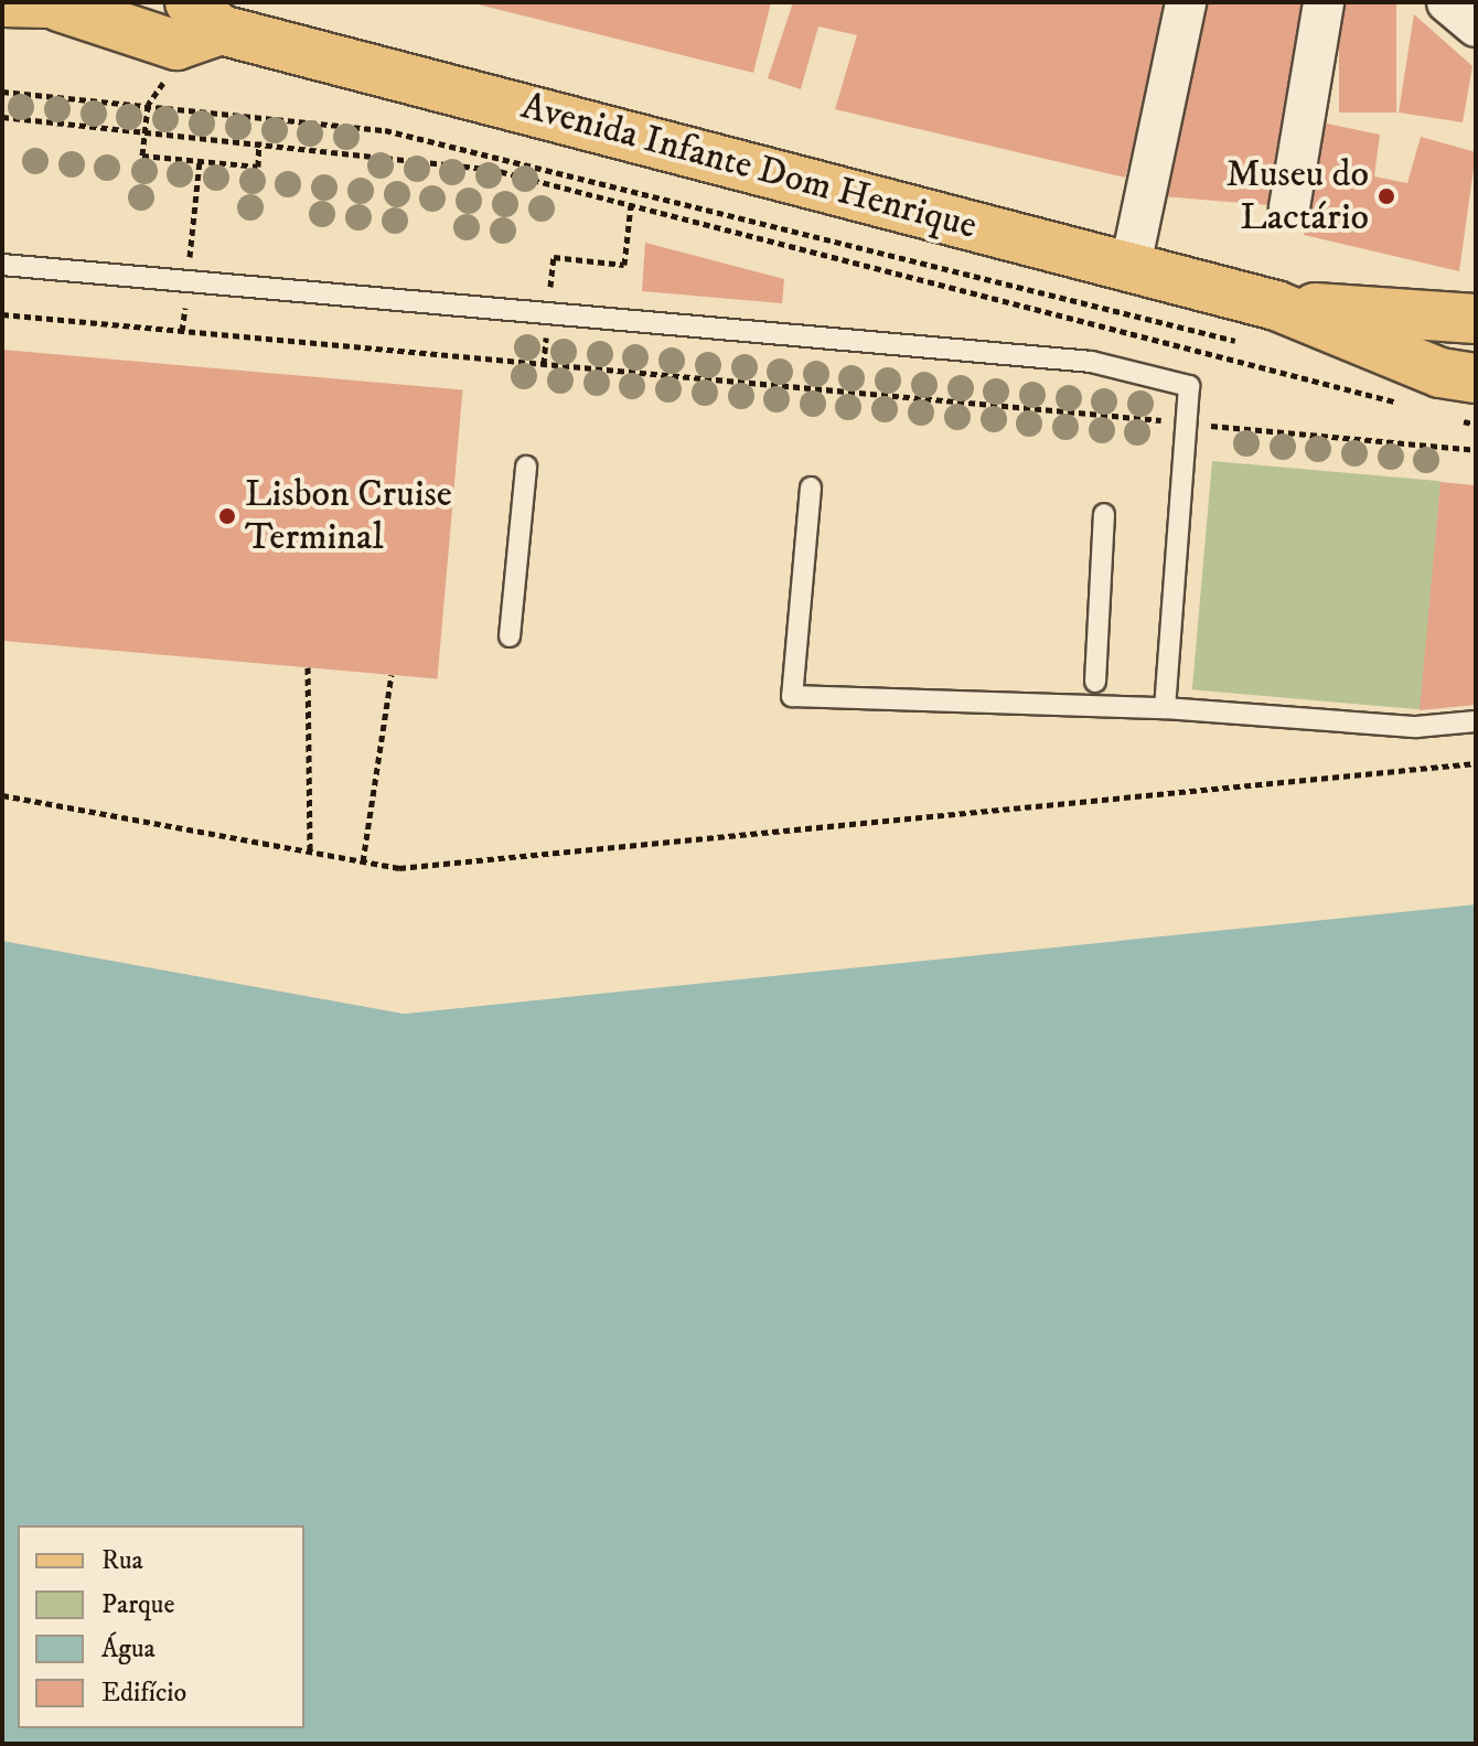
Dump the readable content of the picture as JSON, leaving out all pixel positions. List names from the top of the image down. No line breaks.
{"streets":{"main road":["Avenida Infante Dom Henrique"]},"places":["Museu do Lactário","Lisbon Cruise Terminal"],"legend":["Rua","Parque","Água","Edifício"]}
